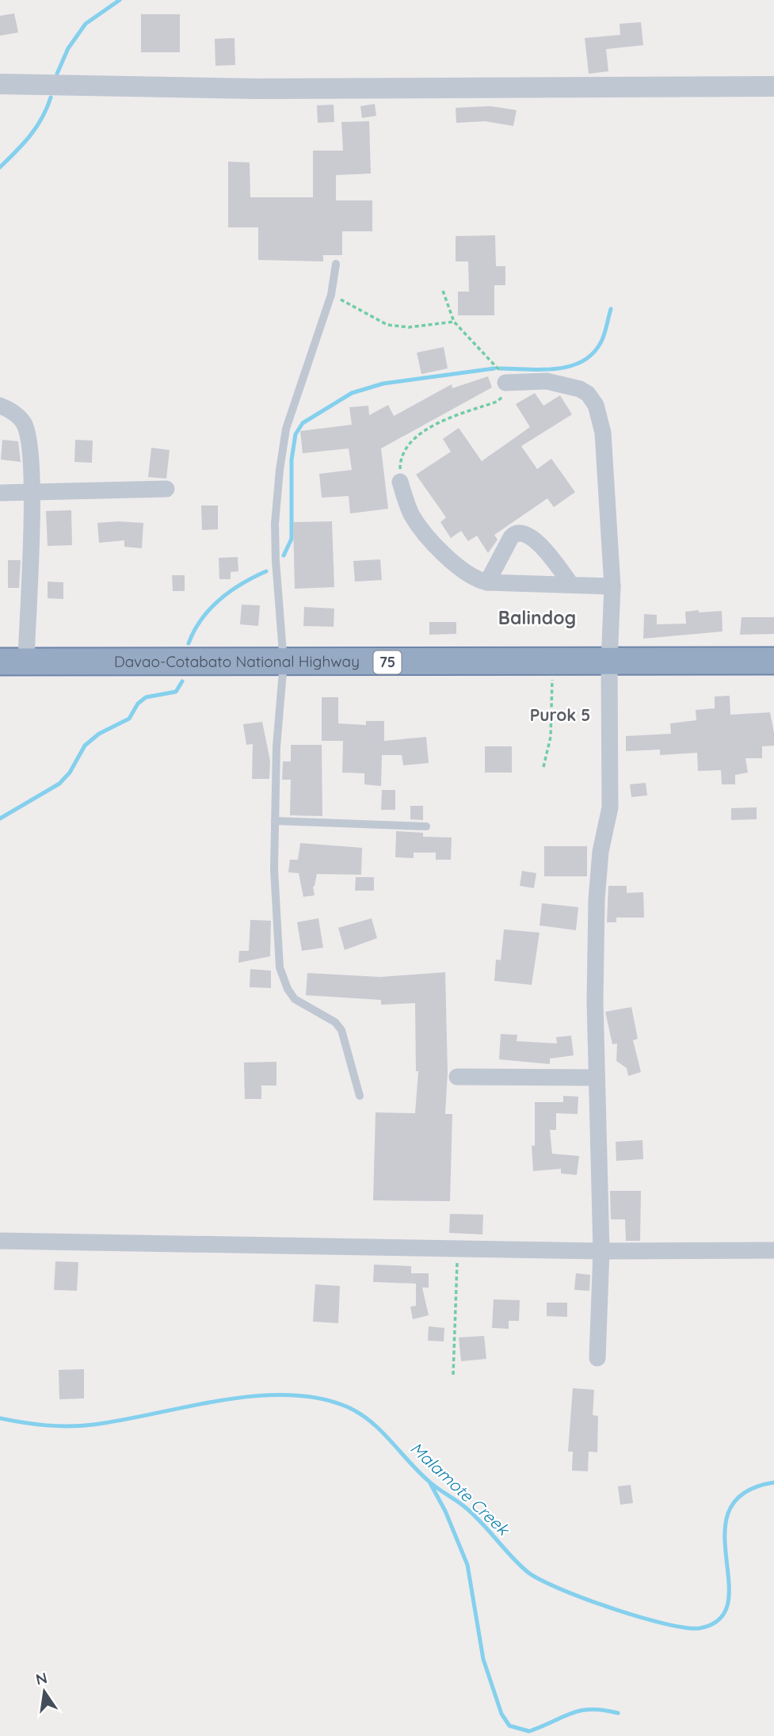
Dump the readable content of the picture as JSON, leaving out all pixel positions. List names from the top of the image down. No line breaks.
{"streets":{"highway":["Davao-Cotabato National Highway","75"]},"districts":["Balindog","Purok 5"],"water":["Malamote Creek"],"north":"top"}
